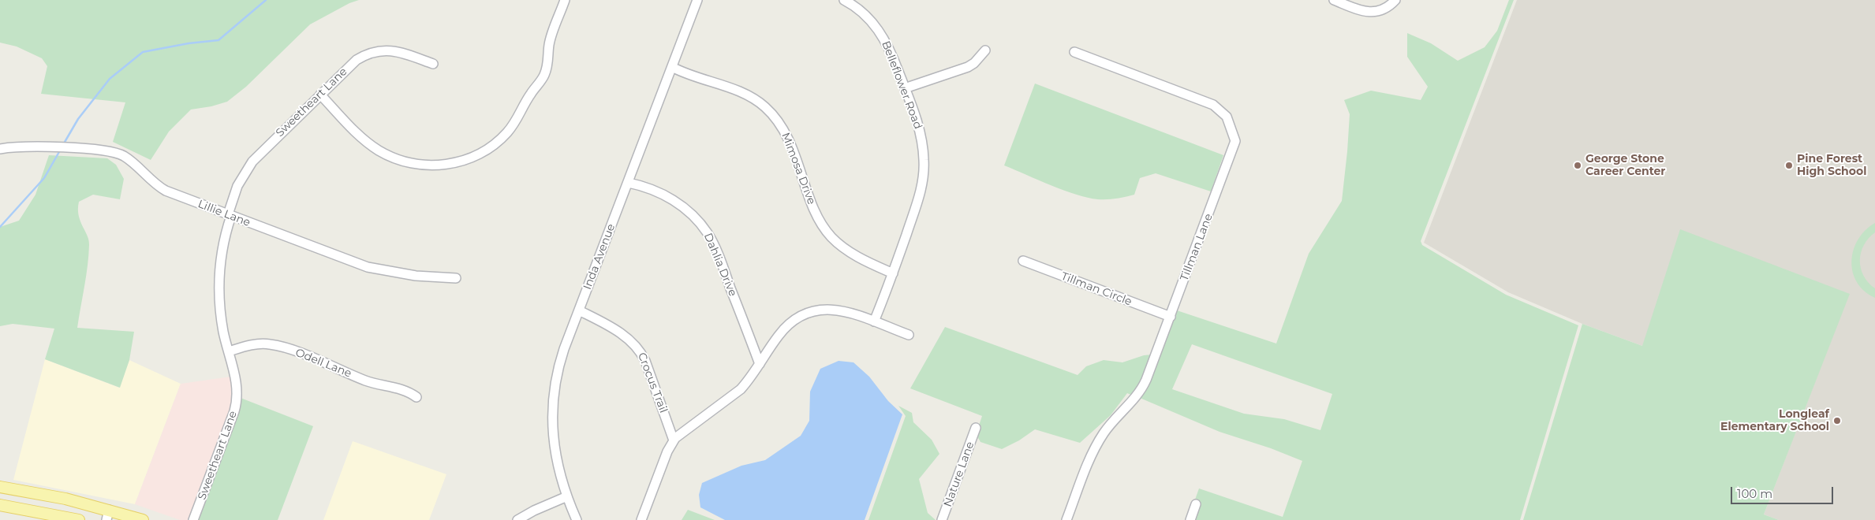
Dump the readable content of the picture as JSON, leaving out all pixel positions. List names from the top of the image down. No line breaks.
{"streets":{"street":["Belleflower Road","Sweetheart Lane","Mimosa Drive","Lillie Lane","Tillman Lane","Inda Avenue","Dahlia Drive","Tillman Circle","Odell Lane","Crocus Trail","Nature Lane"]},"crossings":[["Belleflower Road","Mimosa Drive"],["Sweetheart Lane","Lillie Lane"],["Sweetheart Lane","Odell Lane"],["Mimosa Drive","Inda Avenue"],["Tillman Lane","Tillman Circle"],["Inda Avenue","Dahlia Drive"],["Inda Avenue","Crocus Trail"]],"places":["George Stone Career Center","Pine Forest High School","Longleaf Elementary School"],"scale_bar":"100 m"}
